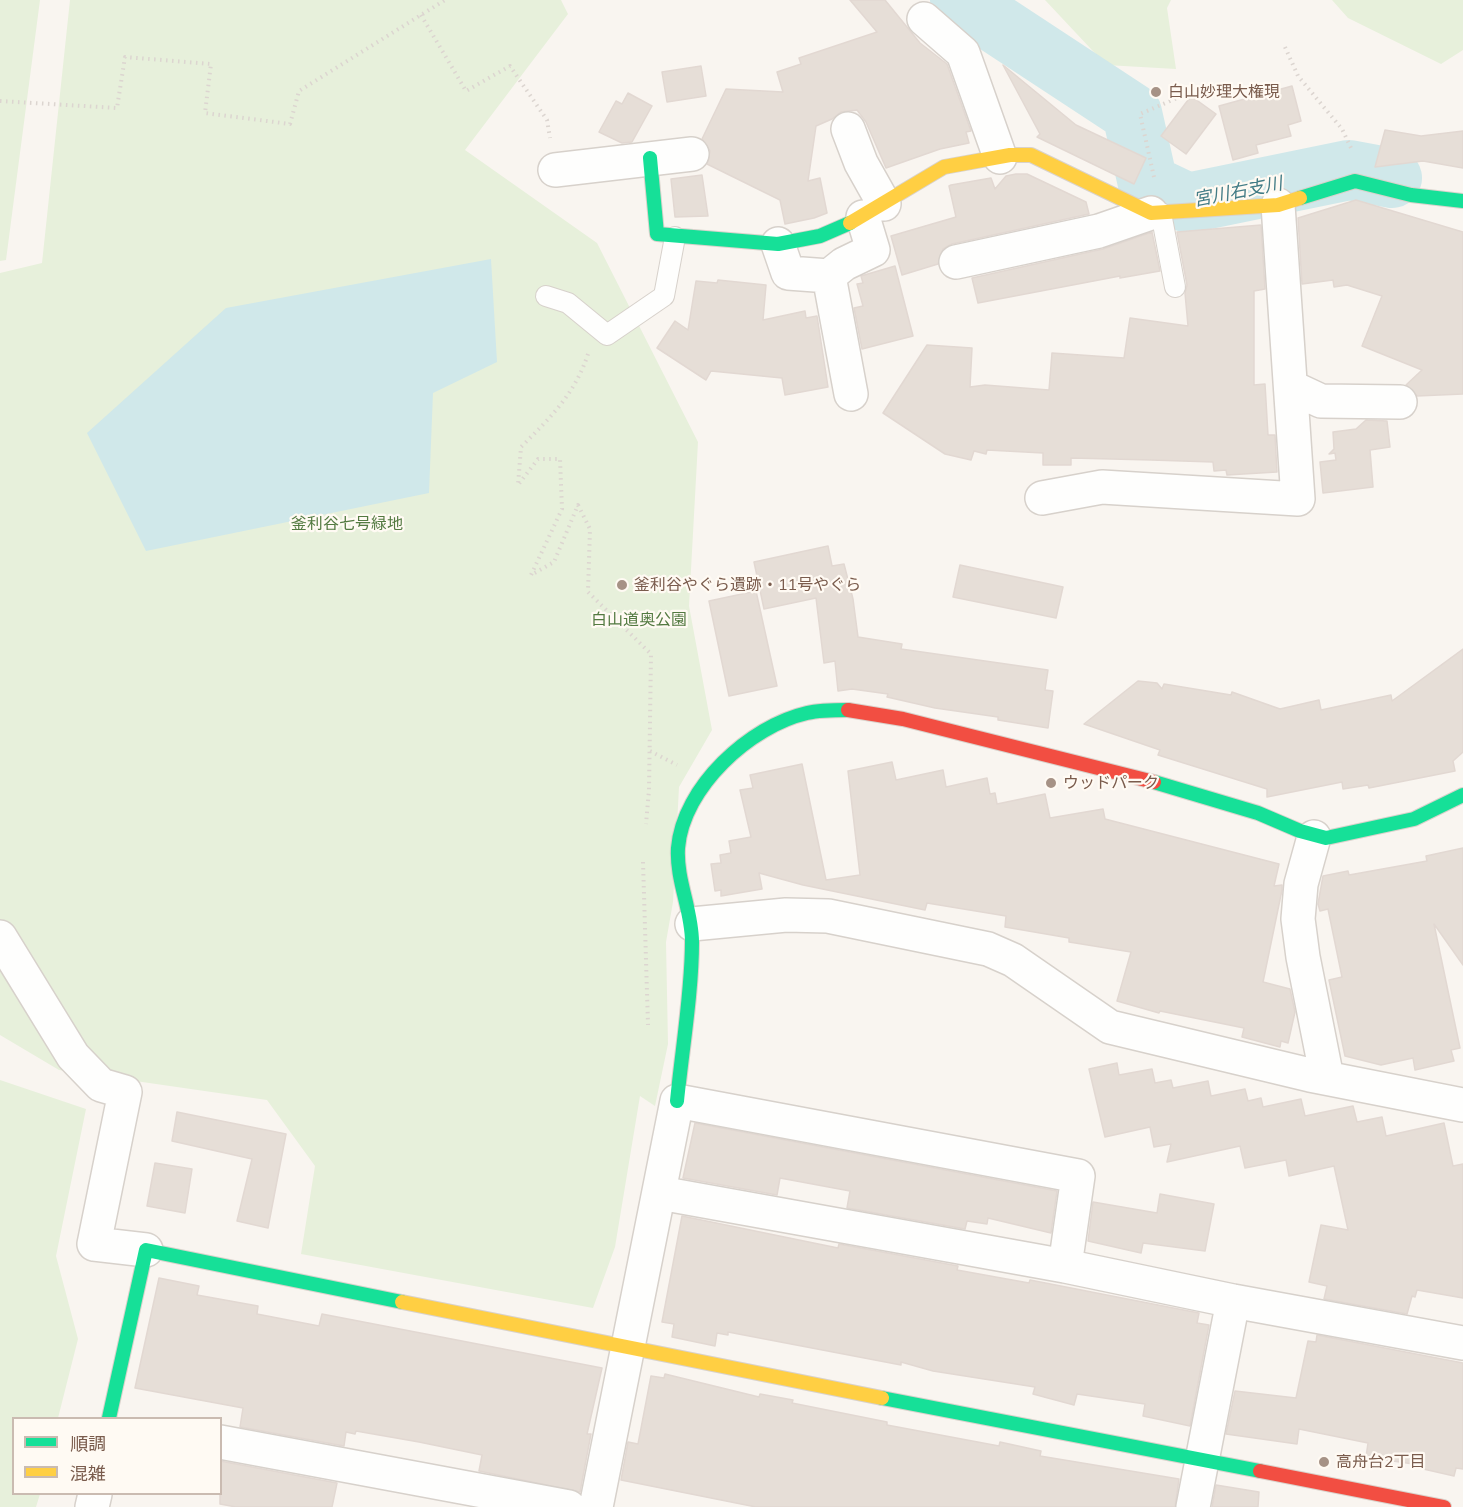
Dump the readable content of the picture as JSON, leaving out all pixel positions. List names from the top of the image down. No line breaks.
{"water":["宮川右支川"],"parks":["釜利谷七号緑地","白山道奥公園"],"places":["白山妙理大権現","釜利谷やぐら遺跡・11号やぐら","ウッドパーク","高舟台2丁目"],"legend":["順調","混雑"]}
